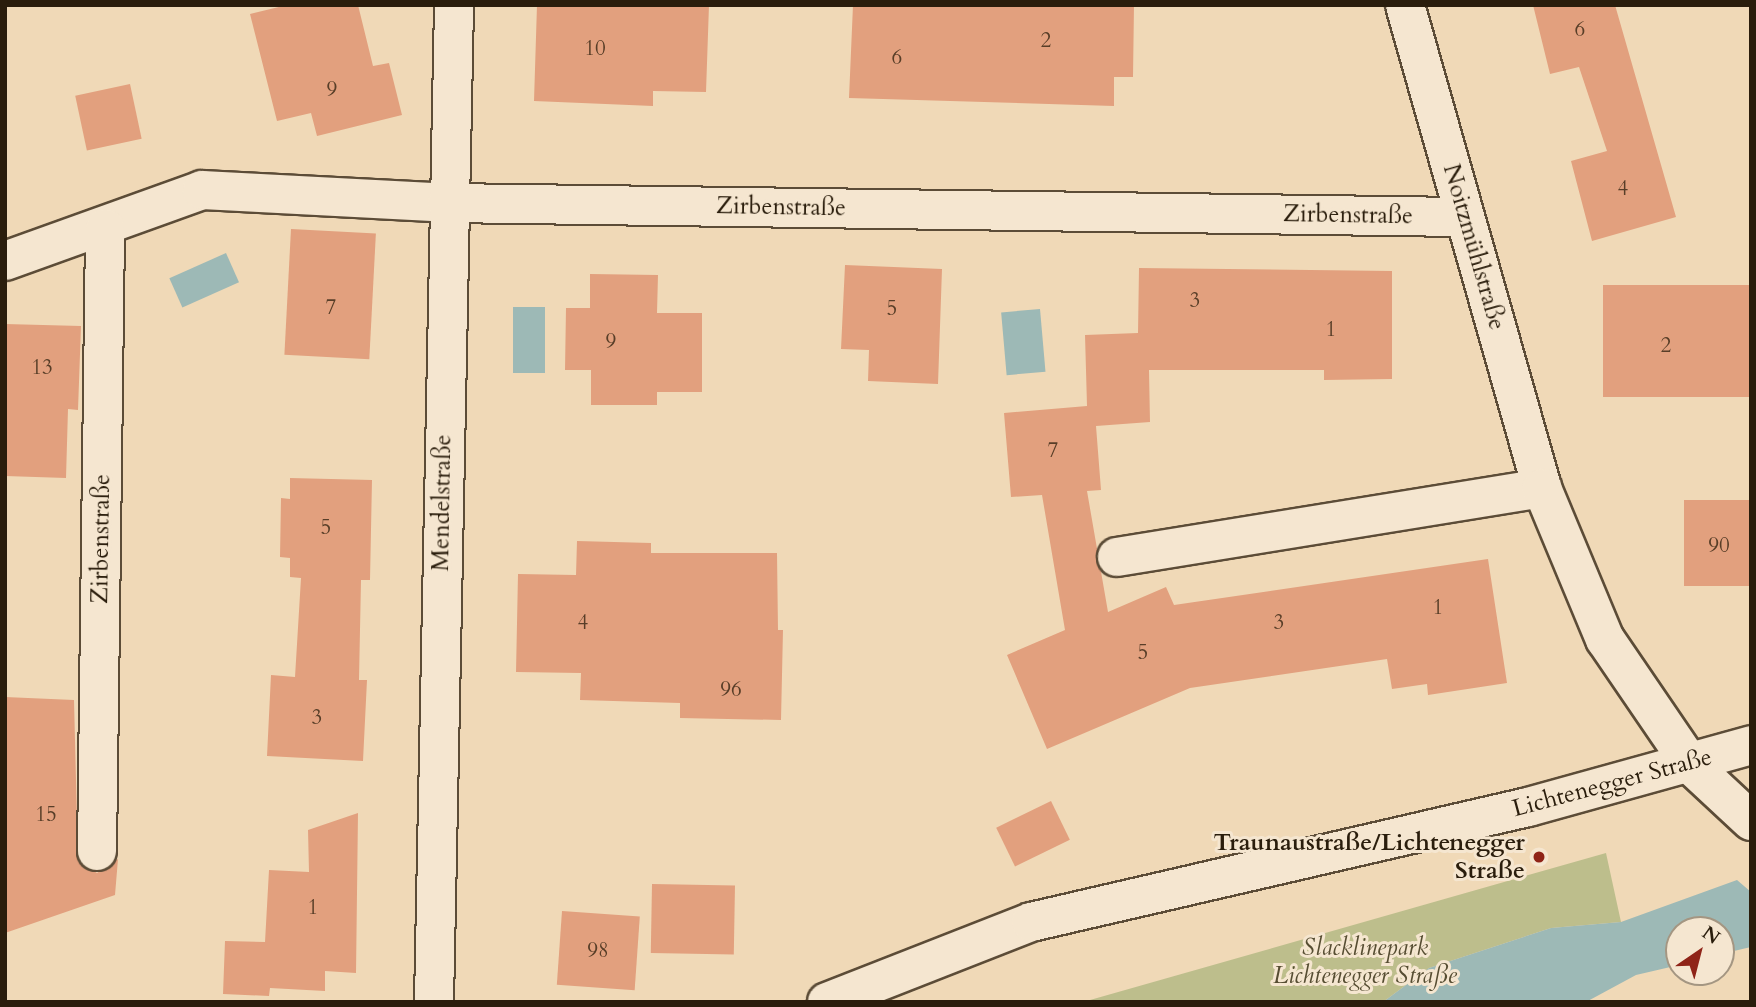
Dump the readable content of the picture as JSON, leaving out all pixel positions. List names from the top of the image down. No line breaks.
{"streets":{"street":["Zirbenstraße","Noitzmühlstraße","Mendelstraße","Lichtenegger Straße"]},"crossings":[["Zirbenstraße","Noitzmühlstraße"],["Zirbenstraße","Mendelstraße"],["Noitzmühlstraße","Lichtenegger Straße"]],"parks":["Slacklinepark Lichtenegger Straße"],"places":["Traunaustraße/Lichtenegger Straße"],"house_numbers":["6","2","10","6","9","4","3","7","5","1","9","2","13","7","5","90","1","4","3","5","96","3","15","1","98"],"north":"top right"}
